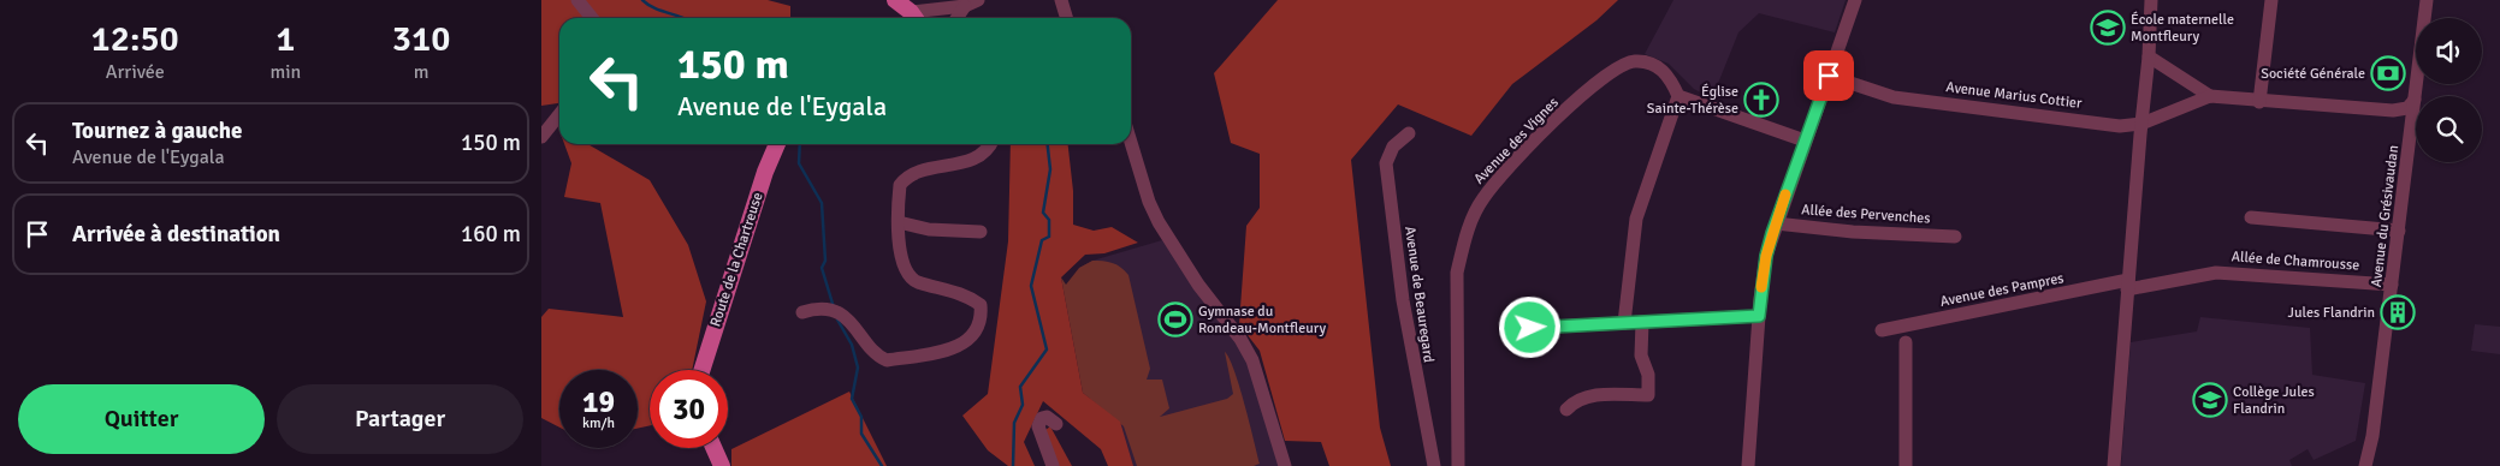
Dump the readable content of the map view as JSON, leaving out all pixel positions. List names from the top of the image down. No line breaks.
{"streets":{"main road":["Route de la Chartreuse"],"street":["Avenue Marius Cottier","Avenue des Vignes","Allée des Pervenches","Avenue du Grésivaudan","Allée de Chamrousse","Avenue des Pampres","Avenue de Beauregard"]},"crossings":[["Avenue du Grésivaudan","Allée de Chamrousse"],["Allée de Chamrousse","Avenue des Pampres"]],"places":{"school or university":["École maternelle Montfleury","Collège Jules Flandrin"],"bank":["Société Générale"],"church":["Église Sainte-Thérèse"],"building":["Jules Flandrin"],"sports":["Gymnase du Rondeau-Montfleury"]},"page":{"eta":["12:50","Arrivée","1","min","310","m"],"turn":["150 m","Avenue de l'Eygala"],"list":[{"name":"Tournez à gauche","note":"Avenue de l'Eygala","value":"150 m"},{"name":"Arrivée à destination","value":"160 m"}],"speed":"19 km/h","limit":"30","buttons":["Quitter","Partager"]}}
